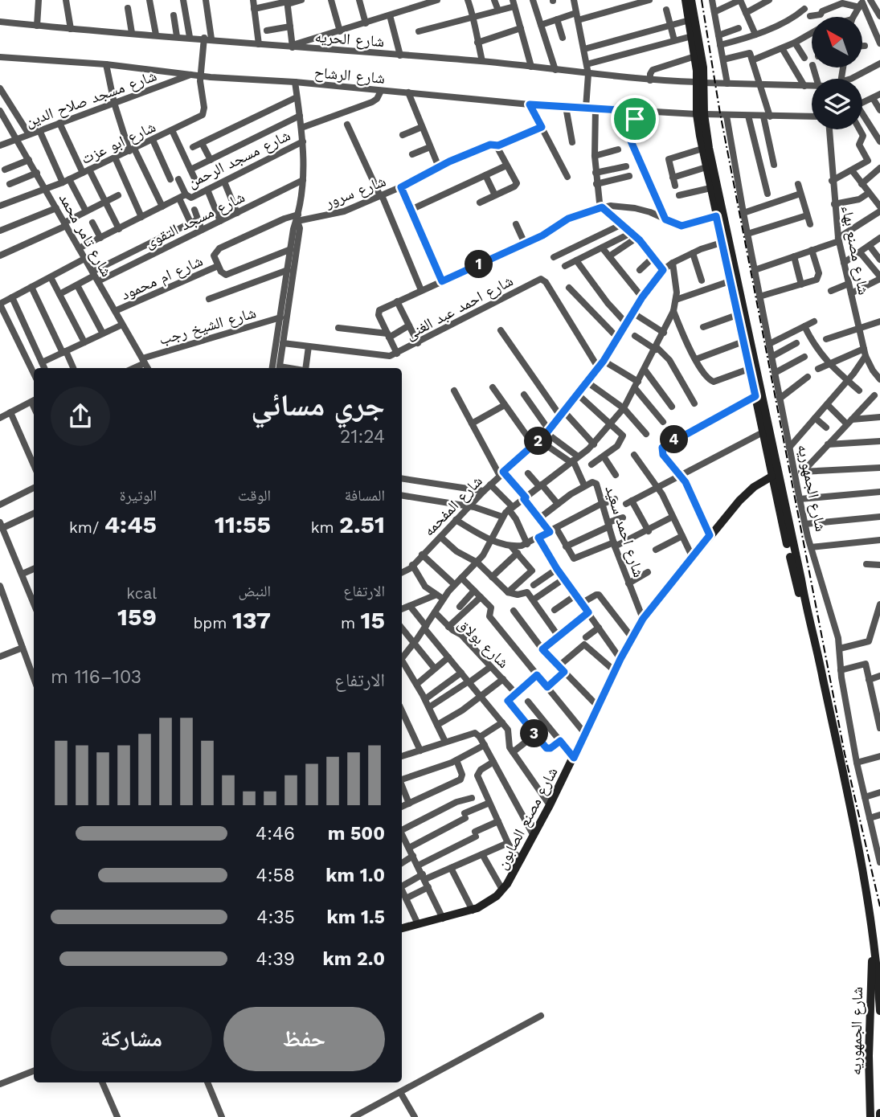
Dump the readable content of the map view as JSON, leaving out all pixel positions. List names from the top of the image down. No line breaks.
{"streets":{"main road":["شارع الجمهوريه","شارع مصنع الصابون"],"street":["شارع الحريه","شارع الرشاح","شارع مسجد صلاح الدين","شارع ابو عزت","شارع مسجد الرحمن","شارع سرور","شارع مسجد التقوى","شارع تامر محمد","شارع مصنع بهاء","شارع ام محمود","شارع احمد عبد الغنى","شارع الشيخ رجب","شارع المفحمه","شارع احمد سعيد","شارع بولاق"]},"crossings":[["شارع الحريه","شارع الجمهوريه"],["شارع الرشاح","شارع مسجد صلاح الدين"],["شارع الرشاح","شارع ابو عزت"],["شارع الرشاح","شارع الجمهوريه"],["شارع مسجد صلاح الدين","شارع تامر محمد"],["شارع ابو عزت","شارع تامر محمد"],["شارع مسجد الرحمن","شارع تامر محمد"],["شارع سرور","شارع ام محمود"],["شارع مسجد التقوى","شارع تامر محمد"],["شارع تامر محمد","شارع ام محمود"],["شارع تامر محمد","شارع الشيخ رجب"],["شارع احمد عبد الغنى","شارع المفحمه"],["شارع الجمهوريه","شارع المفحمه"],["شارع الجمهوريه","شارع مصنع الصابون"],["شارع احمد سعيد","شارع مصنع الصابون"]],"north":"top left","page":{"pins":["1","4","2","3"],"heading":["جري مسائي","21:24"],"stats":[["المسافة","2.51 km"],["الوقت","11:55"],["الوتيرة","4:45 /km"],["الارتفاع","15 m"],["النبض","137 bpm"],["kcal","159"]],"chart":["الارتفاع","103–116 m"],"list":[{"name":"500 m","note":"4:46"},{"name":"1.0 km","note":"4:58"},{"name":"1.5 km","note":"4:35"},{"name":"2.0 km","note":"4:39"}],"buttons":["حفظ","مشاركة"]}}
